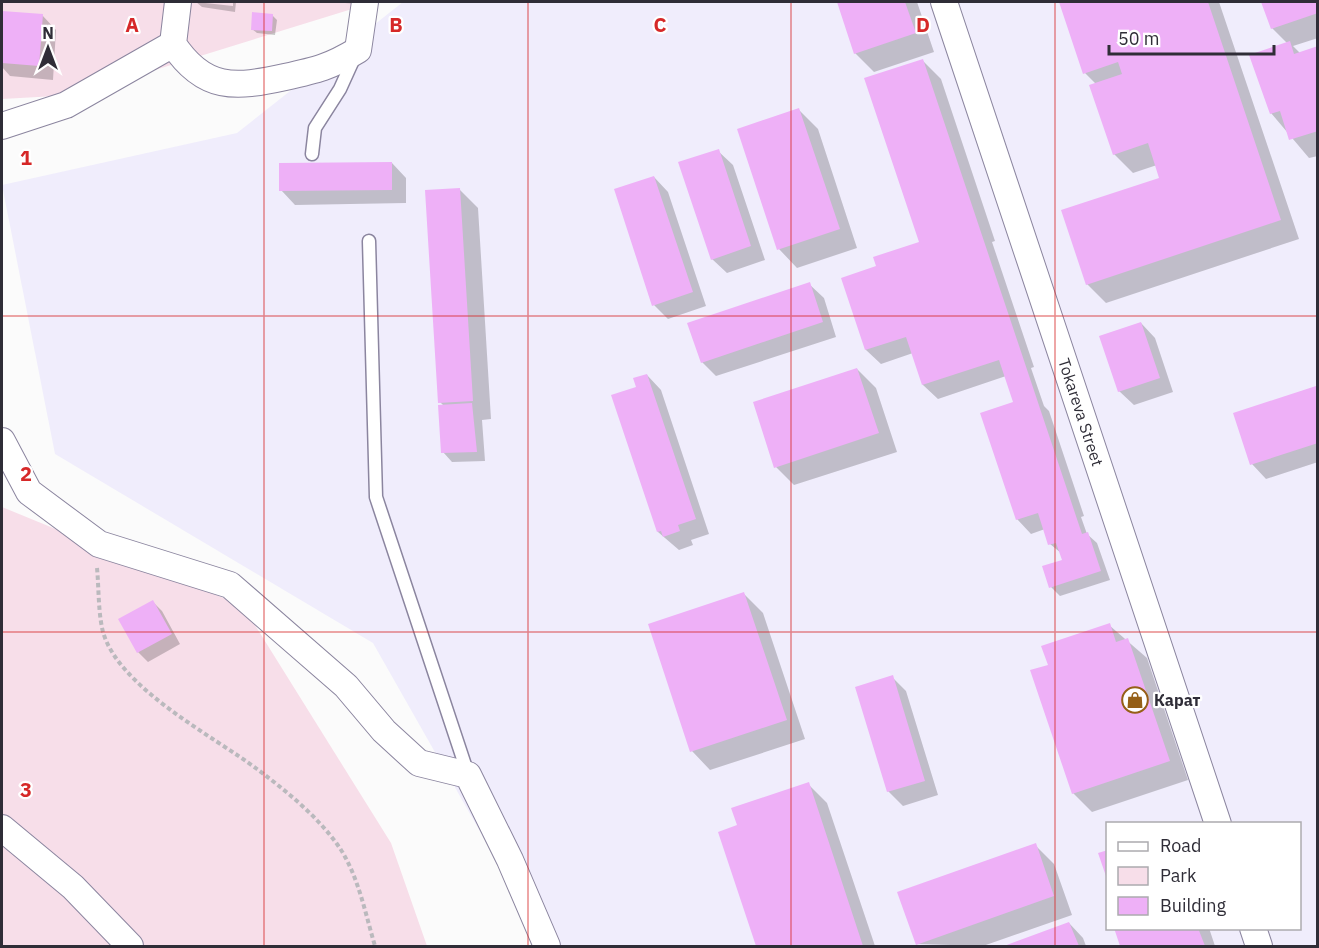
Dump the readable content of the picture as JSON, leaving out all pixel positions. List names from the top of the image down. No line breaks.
{"streets":{"street":["Tokareva Street"]},"places":{"shop":["Карат"]},"legend":["Road","Park","Building"],"scale_bar":"50 m","north":"top","grid":{"columns":["A","B","C","D"],"rows":["1","2","3"]}}
